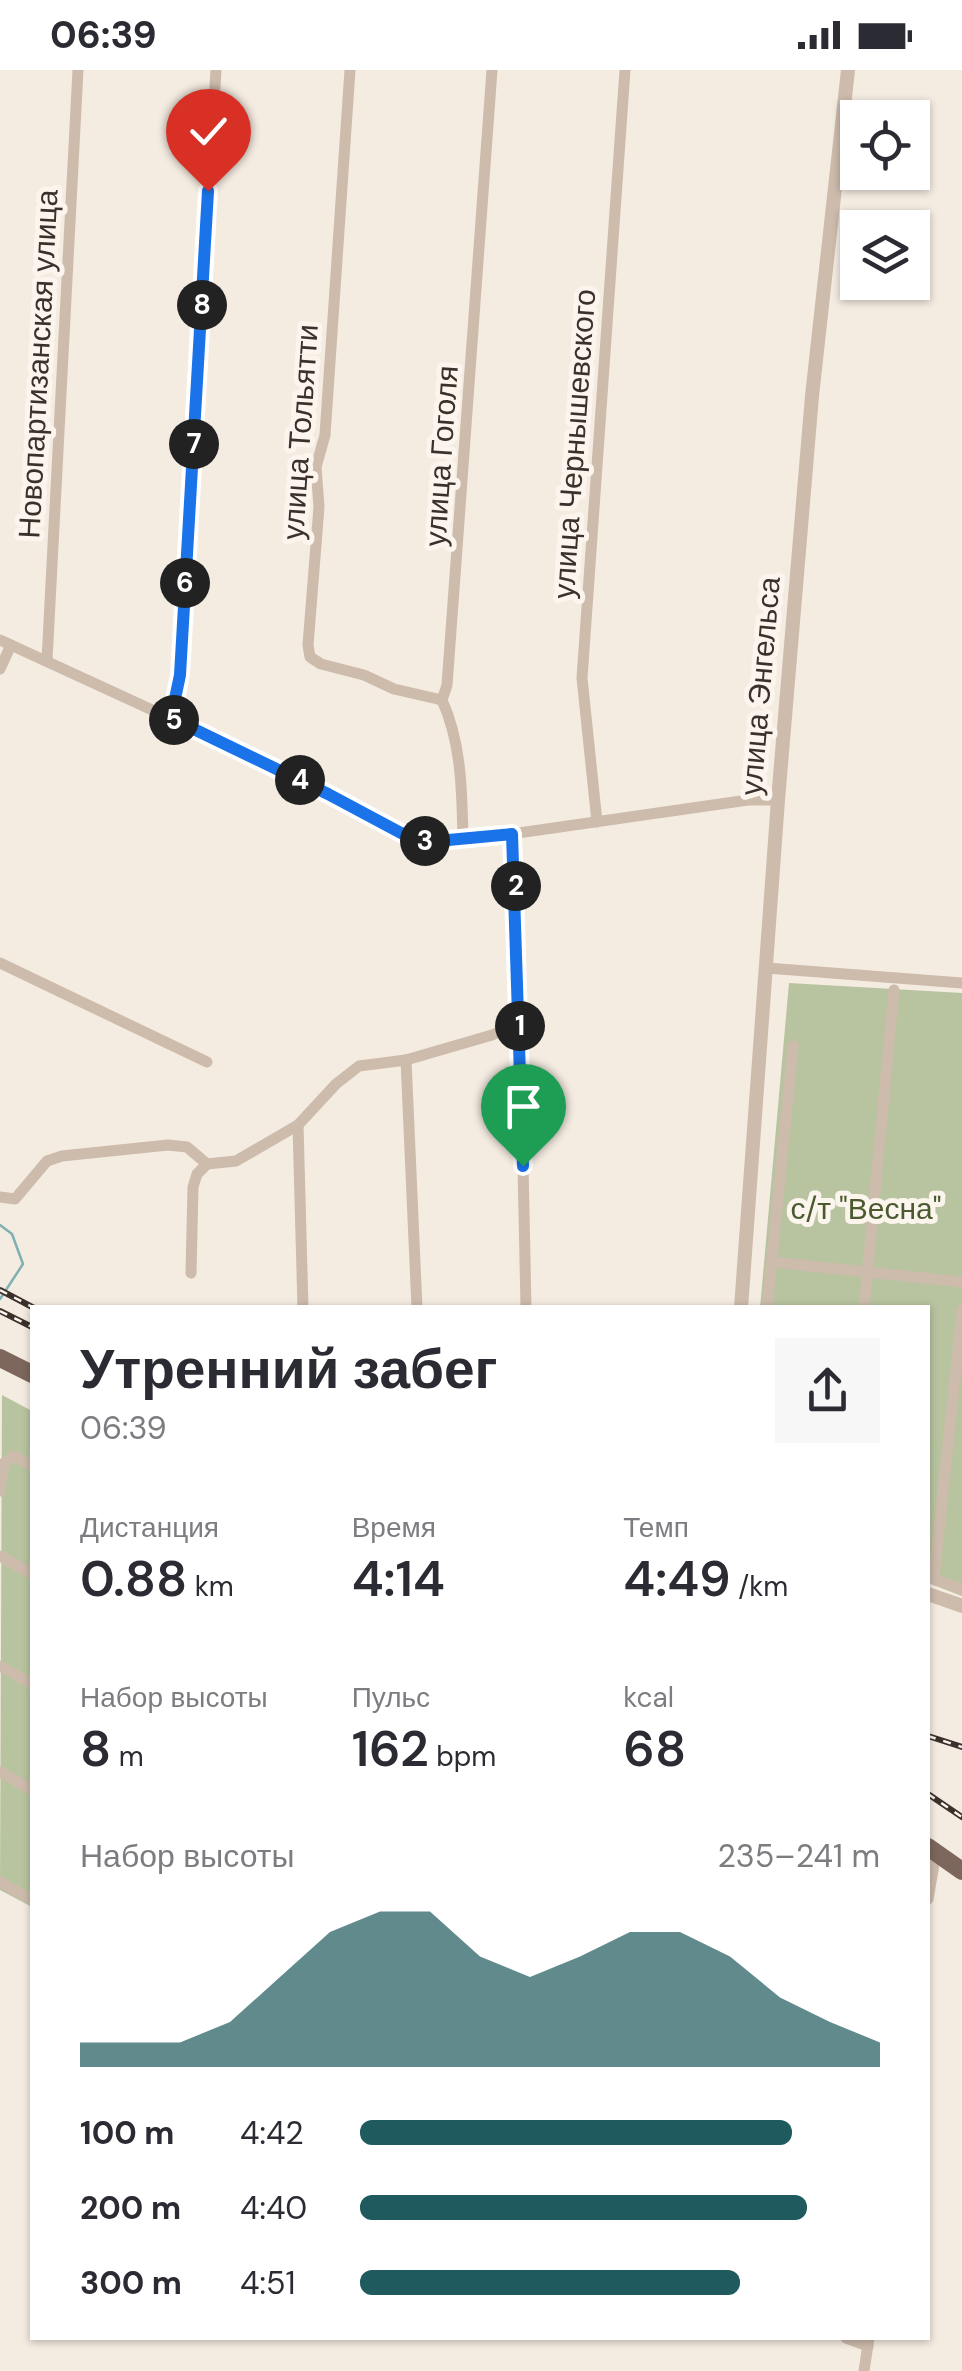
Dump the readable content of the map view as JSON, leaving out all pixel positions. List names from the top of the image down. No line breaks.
{"streets":{"street":["Новопартизанская улица","улица Тольятти","улица Чернышевского","улица Гоголя","улица Энгельса"]},"crossings":[["улица Тольятти","улица Гоголя"]],"parks":["с/т \"Весна\""],"page":{"status":"06:39","pins":["8","7","6","5","4","3","2","1"],"heading":["Утренний забег","06:39"],"stats":[["Дистанция","0.88 km"],["Время","4:14"],["Темп","4:49 /km"],["Набор высоты","8 m"],["Пульс","162 bpm"],["kcal","68"]],"chart":["Набор высоты","235–241 m"],"list":[{"name":"100 m","note":"4:42"},{"name":"200 m","note":"4:40"},{"name":"300 m","note":"4:51"}]}}
